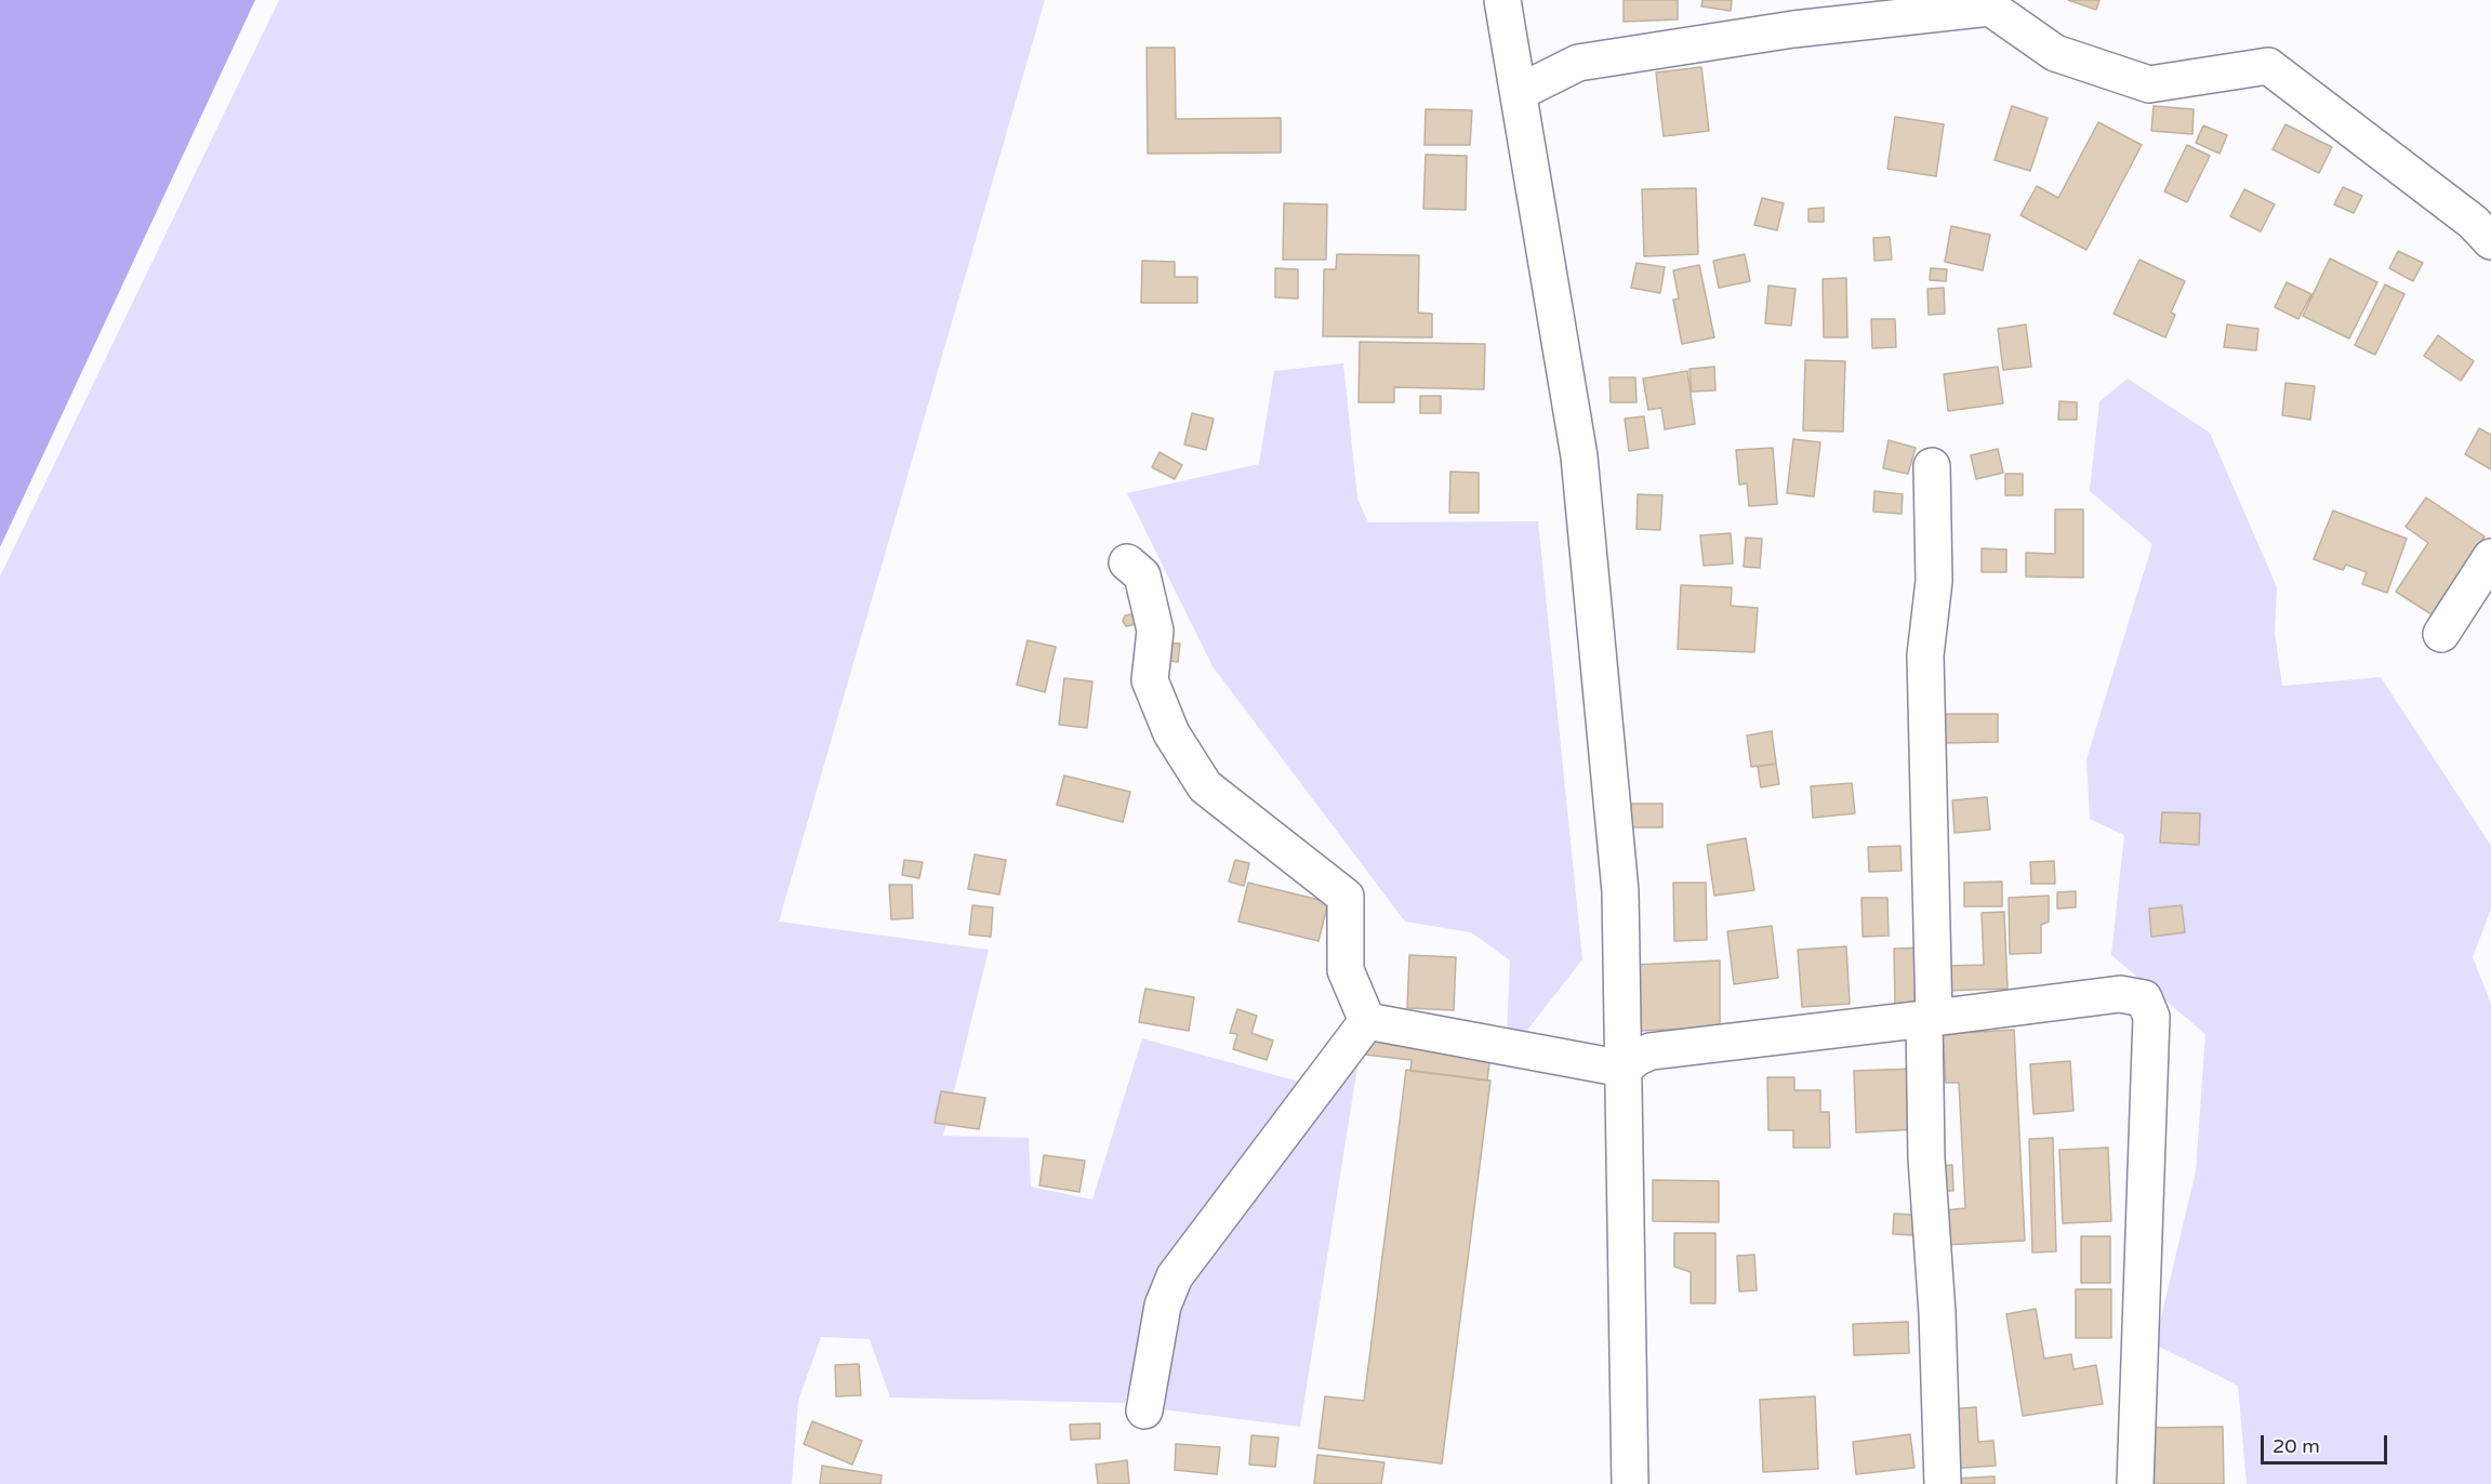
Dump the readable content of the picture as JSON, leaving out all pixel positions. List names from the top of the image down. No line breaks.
{"scale_bar":"20 m"}
